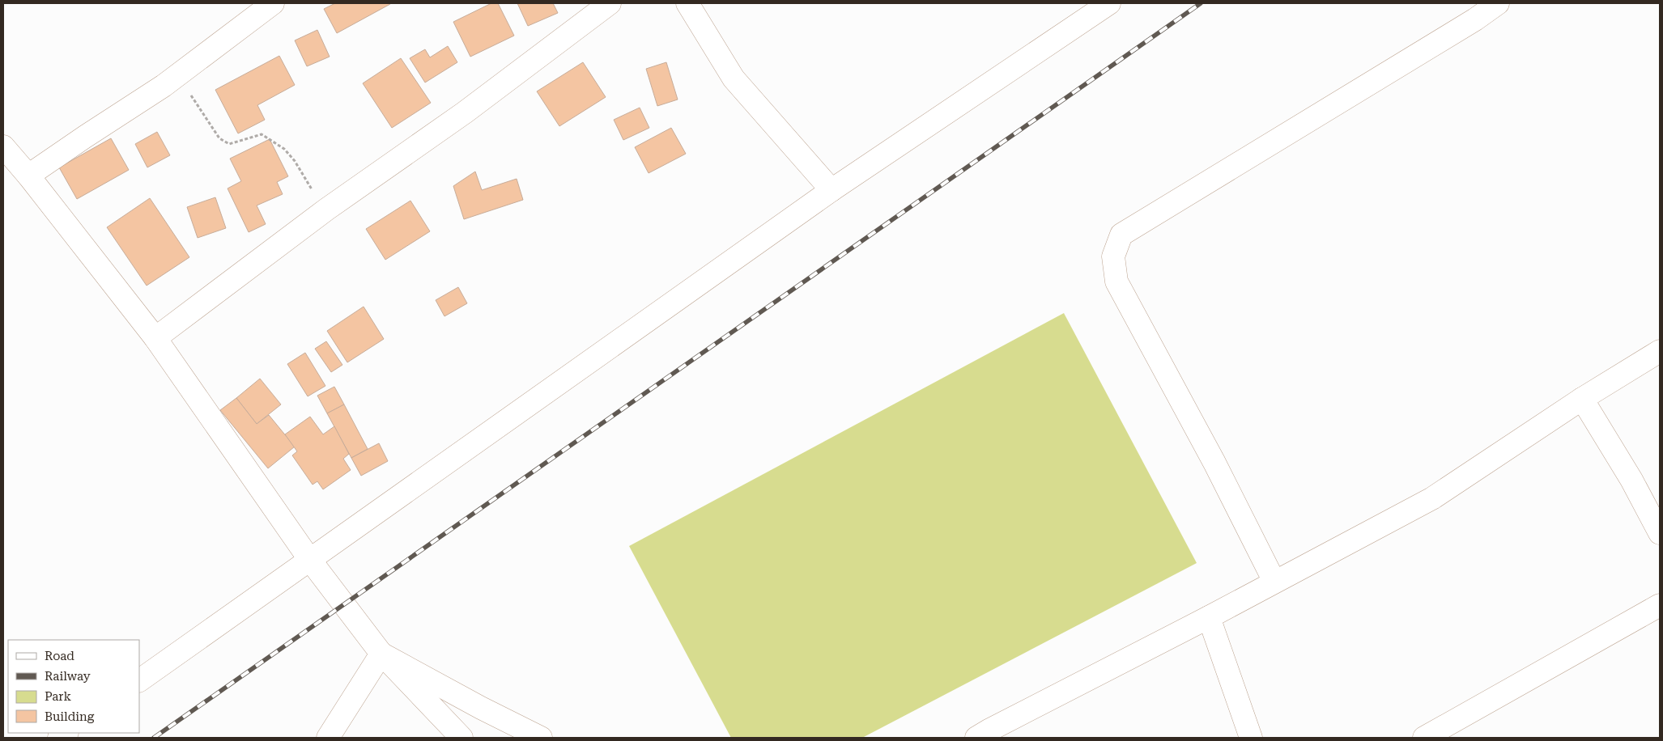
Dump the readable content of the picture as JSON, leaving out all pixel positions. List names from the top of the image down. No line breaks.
{"legend":["Road","Railway","Park","Building"]}
